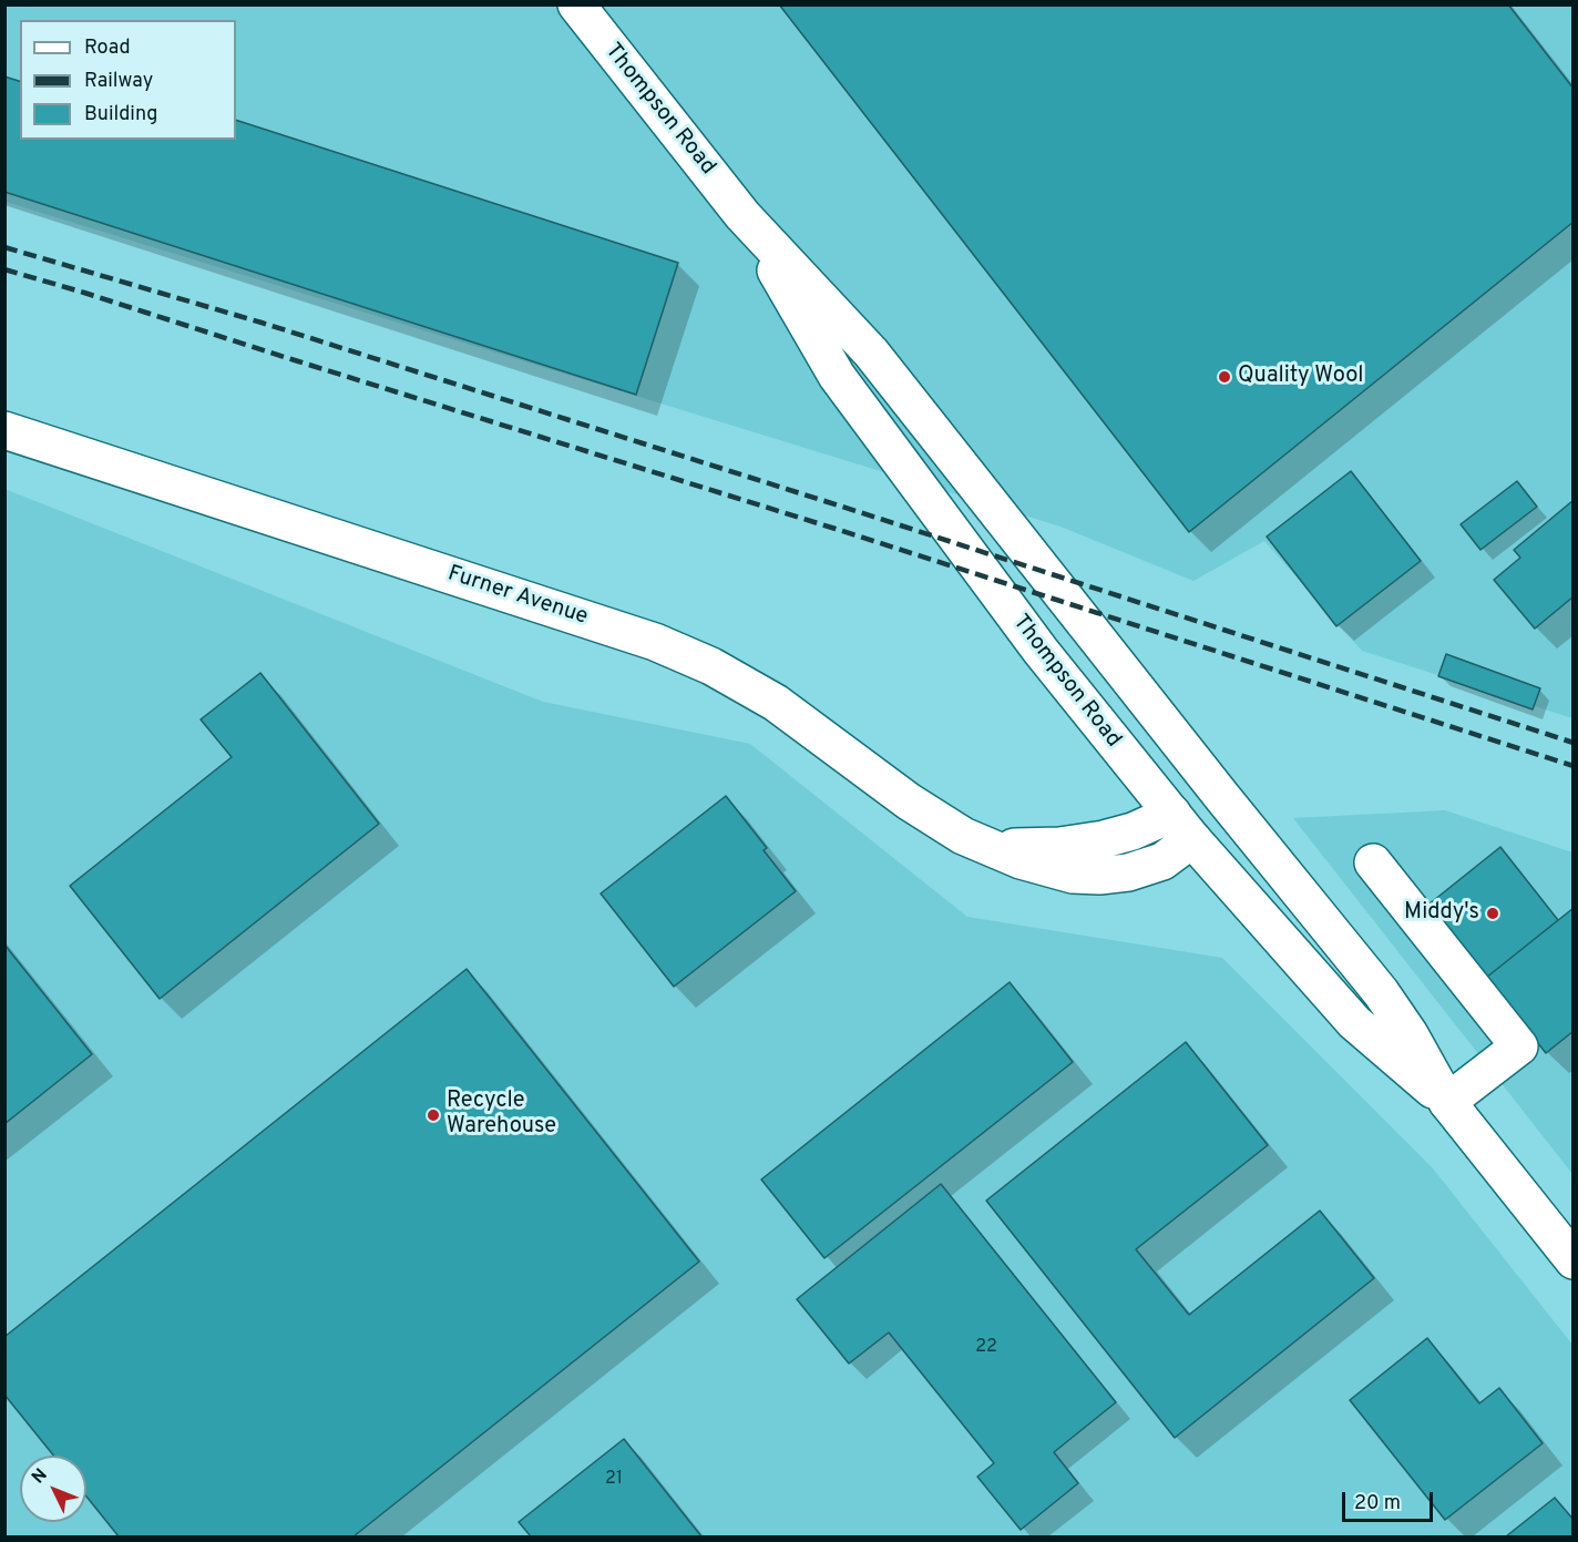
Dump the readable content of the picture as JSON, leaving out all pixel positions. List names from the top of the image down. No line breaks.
{"streets":{"main road":["Thompson Road","Furner Avenue"]},"crossings":[["Thompson Road","Furner Avenue"]],"places":["Quality Wool","Middy's","Recycle Warehouse"],"house_numbers":["22","21"],"legend":["Road","Railway","Building"],"scale_bar":"20 m","north":"top left"}
